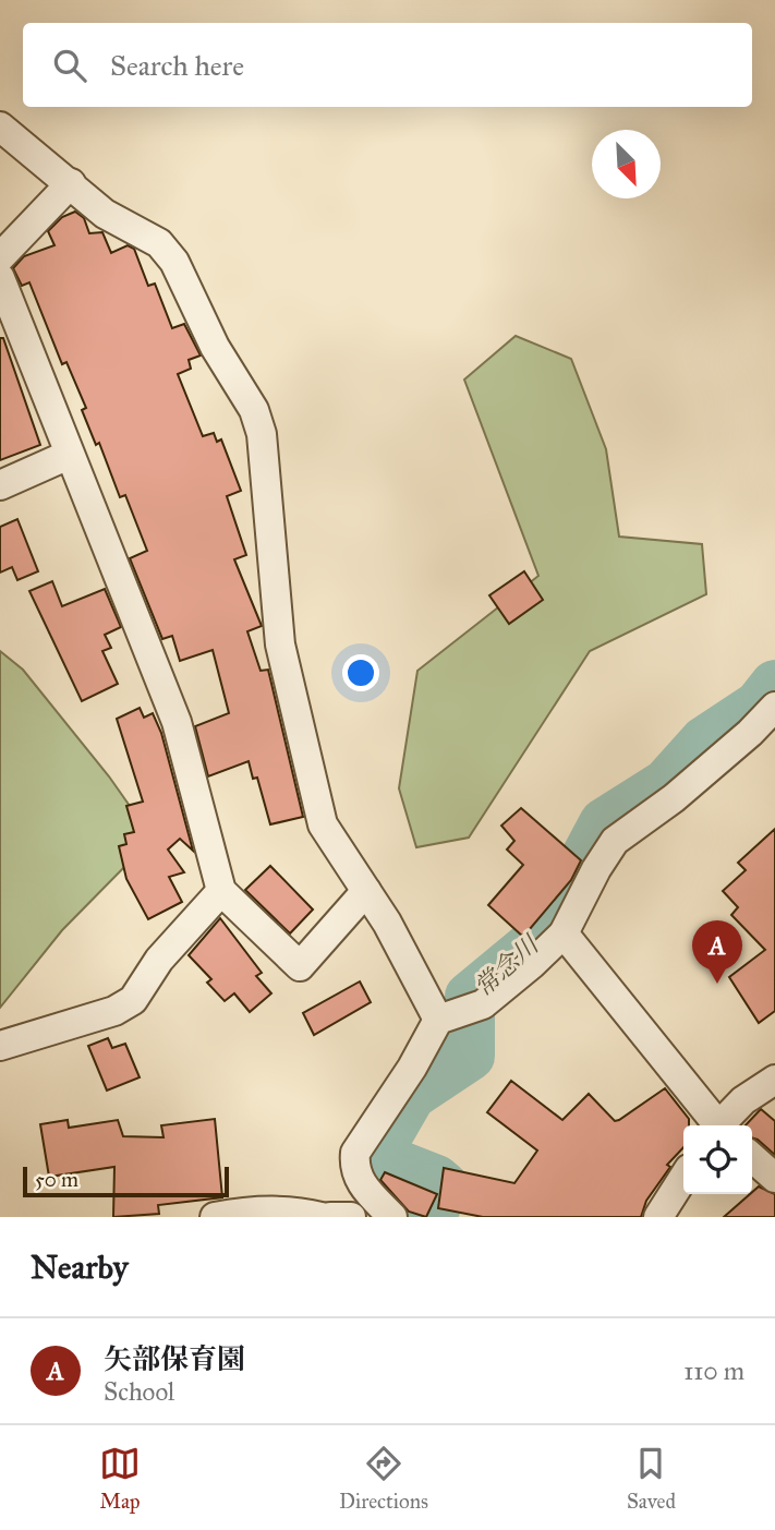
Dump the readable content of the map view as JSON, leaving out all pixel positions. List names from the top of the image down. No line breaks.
{"water":["常念川"],"scale_bar":"50 m","north":"bottom right","page":{"search":"Search here","pins":"A","scale":"50 m","heading":"Nearby","list":[{"mark":"A","name":"矢部保育園","note":"School","value":"110 m"}],"nav":["Map","Directions","Saved"]}}
